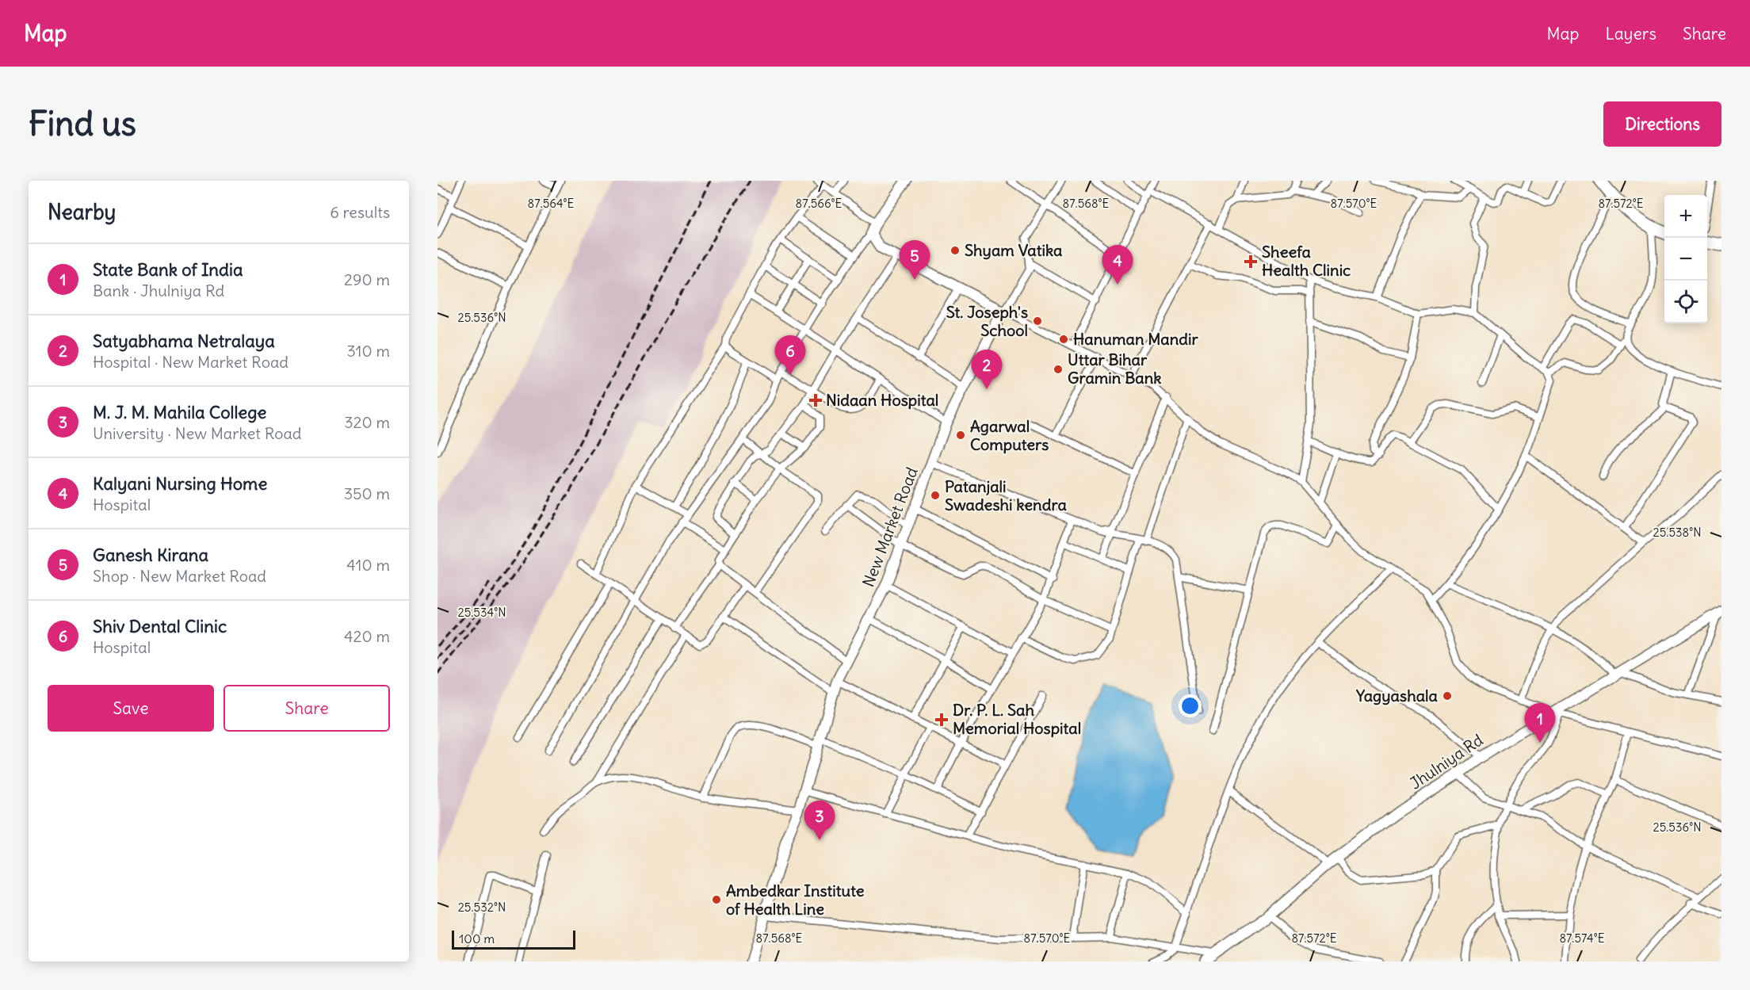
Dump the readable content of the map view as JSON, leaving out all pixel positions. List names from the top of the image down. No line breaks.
{"streets":{"street":["New Market Road","Jhulniya Rd"]},"places":{"other":["Shyam Vatika","St. Joseph's School","Hanuman Mandir","Uttar Bihar Gramin Bank","Agarwal Computers","Patanjali Swadeshi kendra","Yagyashala","Ambedkar Institute of Health Line"],"health":["Sheefa Health Clinic","Nidaan Hospital","Dr. P. L. Sah Memorial Hospital"]},"scale_bar":"100 m","page":{"header":"Map","nav":["Map","Layers","Share"],"buttons":["Directions",["Save","Share"]],"title":"Find us","heading":["Nearby","6 results"],"map_buttons":["+","−"],"pins":["5","4","6","2","1","3"],"list":[{"mark":"1","name":"State Bank of India","note":"Bank · Jhulniya Rd","value":"290 m"},{"mark":"2","name":"Satyabhama Netralaya","note":"Hospital · New Market Road","value":"310 m"},{"mark":"3","name":"M. J. M. Mahila College","note":"University · New Market Road","value":"320 m"},{"mark":"4","name":"Kalyani Nursing Home","note":"Hospital","value":"350 m"},{"mark":"5","name":"Ganesh Kirana","note":"Shop · New Market Road","value":"410 m"},{"mark":"6","name":"Shiv Dental Clinic","note":"Hospital","value":"420 m"}],"scale":"100 m"},"coordinates":["87.564°E","87.566°E","87.568°E","87.570°E","87.572°E","25.536°N","25.538°N","25.534°N","25.532°N","87.574°E"]}
